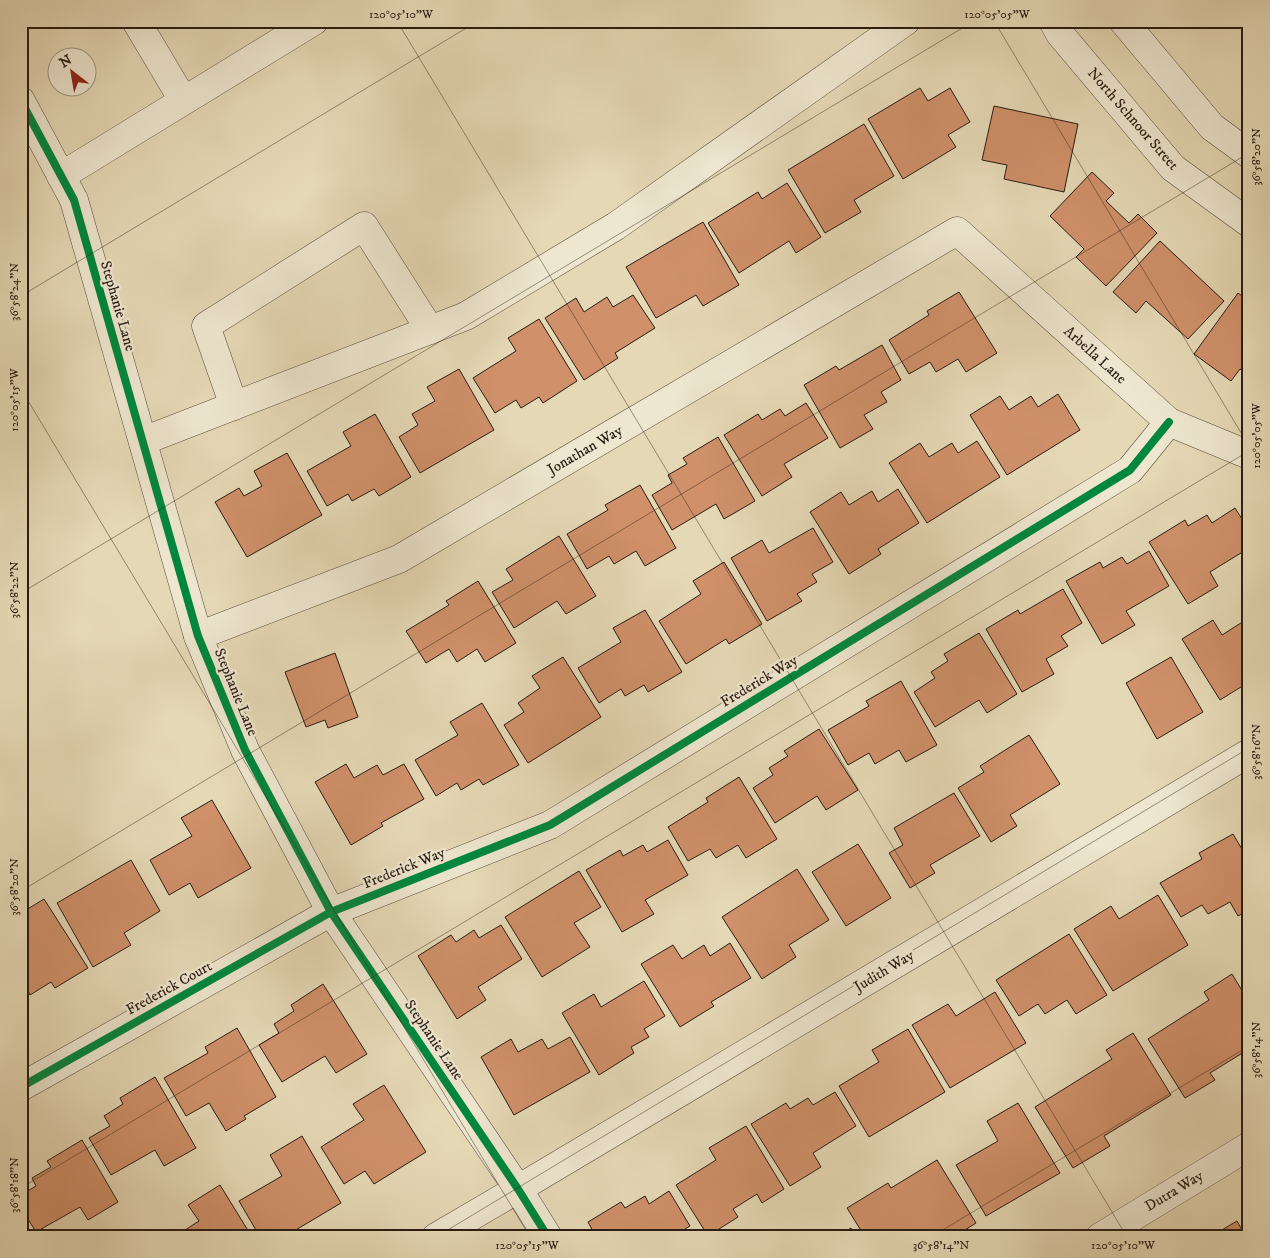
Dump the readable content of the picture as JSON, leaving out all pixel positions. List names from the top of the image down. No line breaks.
{"streets":{"street":["North Schnoor Street","Stephanie Lane","Arbella Lane","Jonathan Way","Frederick Way","Judith Way","Frederick Court","Dutra Way"]},"crossings":[["Stephanie Lane","Jonathan Way"],["Stephanie Lane","Frederick Way"],["Stephanie Lane","Judith Way"],["Stephanie Lane","Frederick Court"],["Arbella Lane","Jonathan Way"],["Arbella Lane","Frederick Way"],["Frederick Way","Frederick Court"]],"north":"top left","coordinates":["120°05'10\"W","120°05'05\"W","36°58'20\"N","36°58'24\"N","120°05'15\"W","36°58'22\"N","36°58'16\"N","36°58'14\"N","36°58'18\"N"]}
